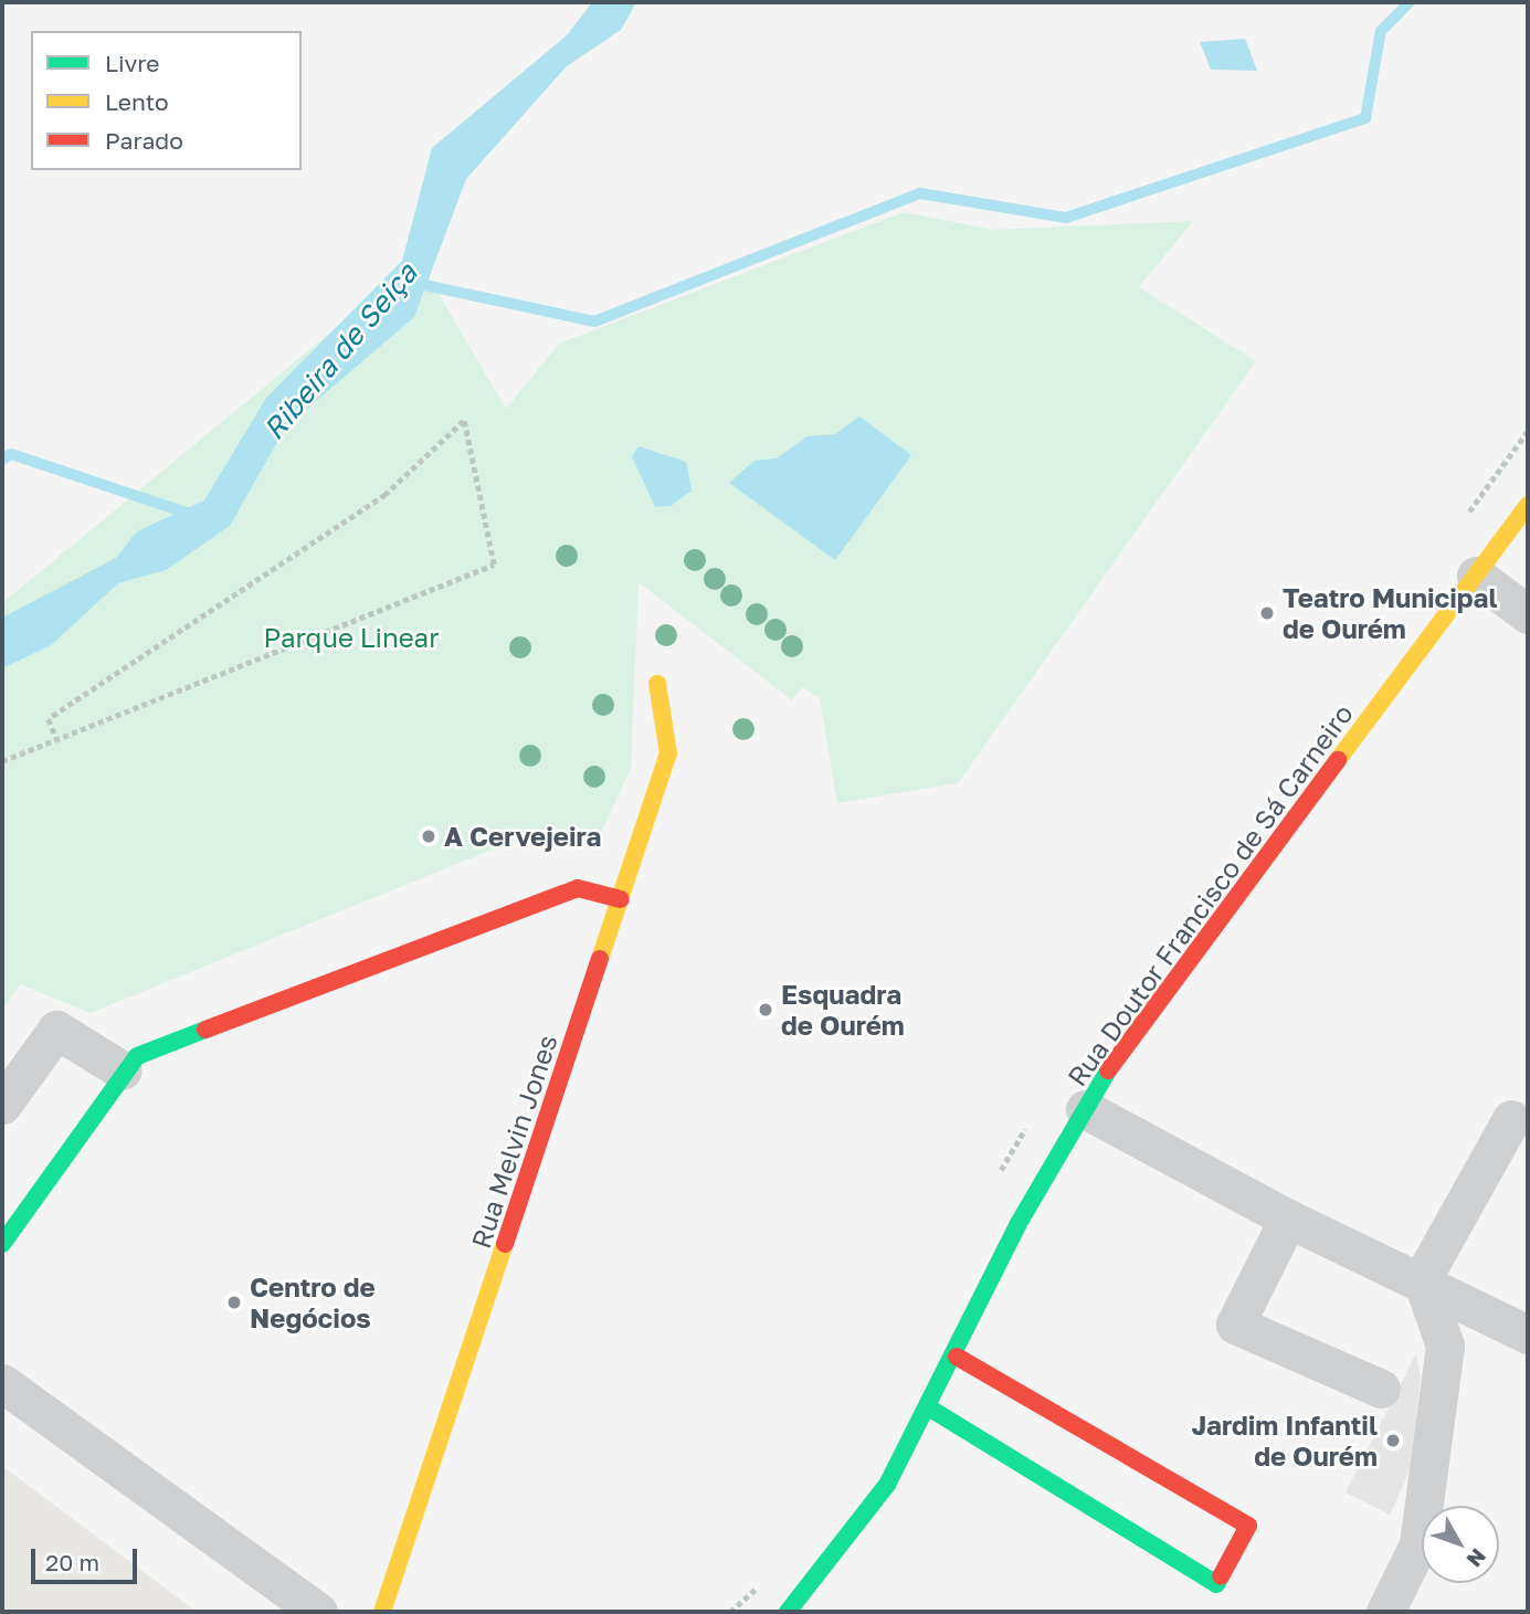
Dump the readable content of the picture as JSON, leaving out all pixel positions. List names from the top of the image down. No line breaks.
{"streets":{"street":["Rua Doutor Francisco de Sá Carneiro","Rua Melvin Jones"]},"water":["Ribeira de Seiça"],"parks":["Parque Linear"],"places":["Teatro Municipal de Ourém","A Cervejeira","Esquadra de Ourém","Centro de Negócios","Jardim Infantil de Ourém"],"legend":["Livre","Lento","Parado"],"scale_bar":"20 m","north":"bottom right"}
